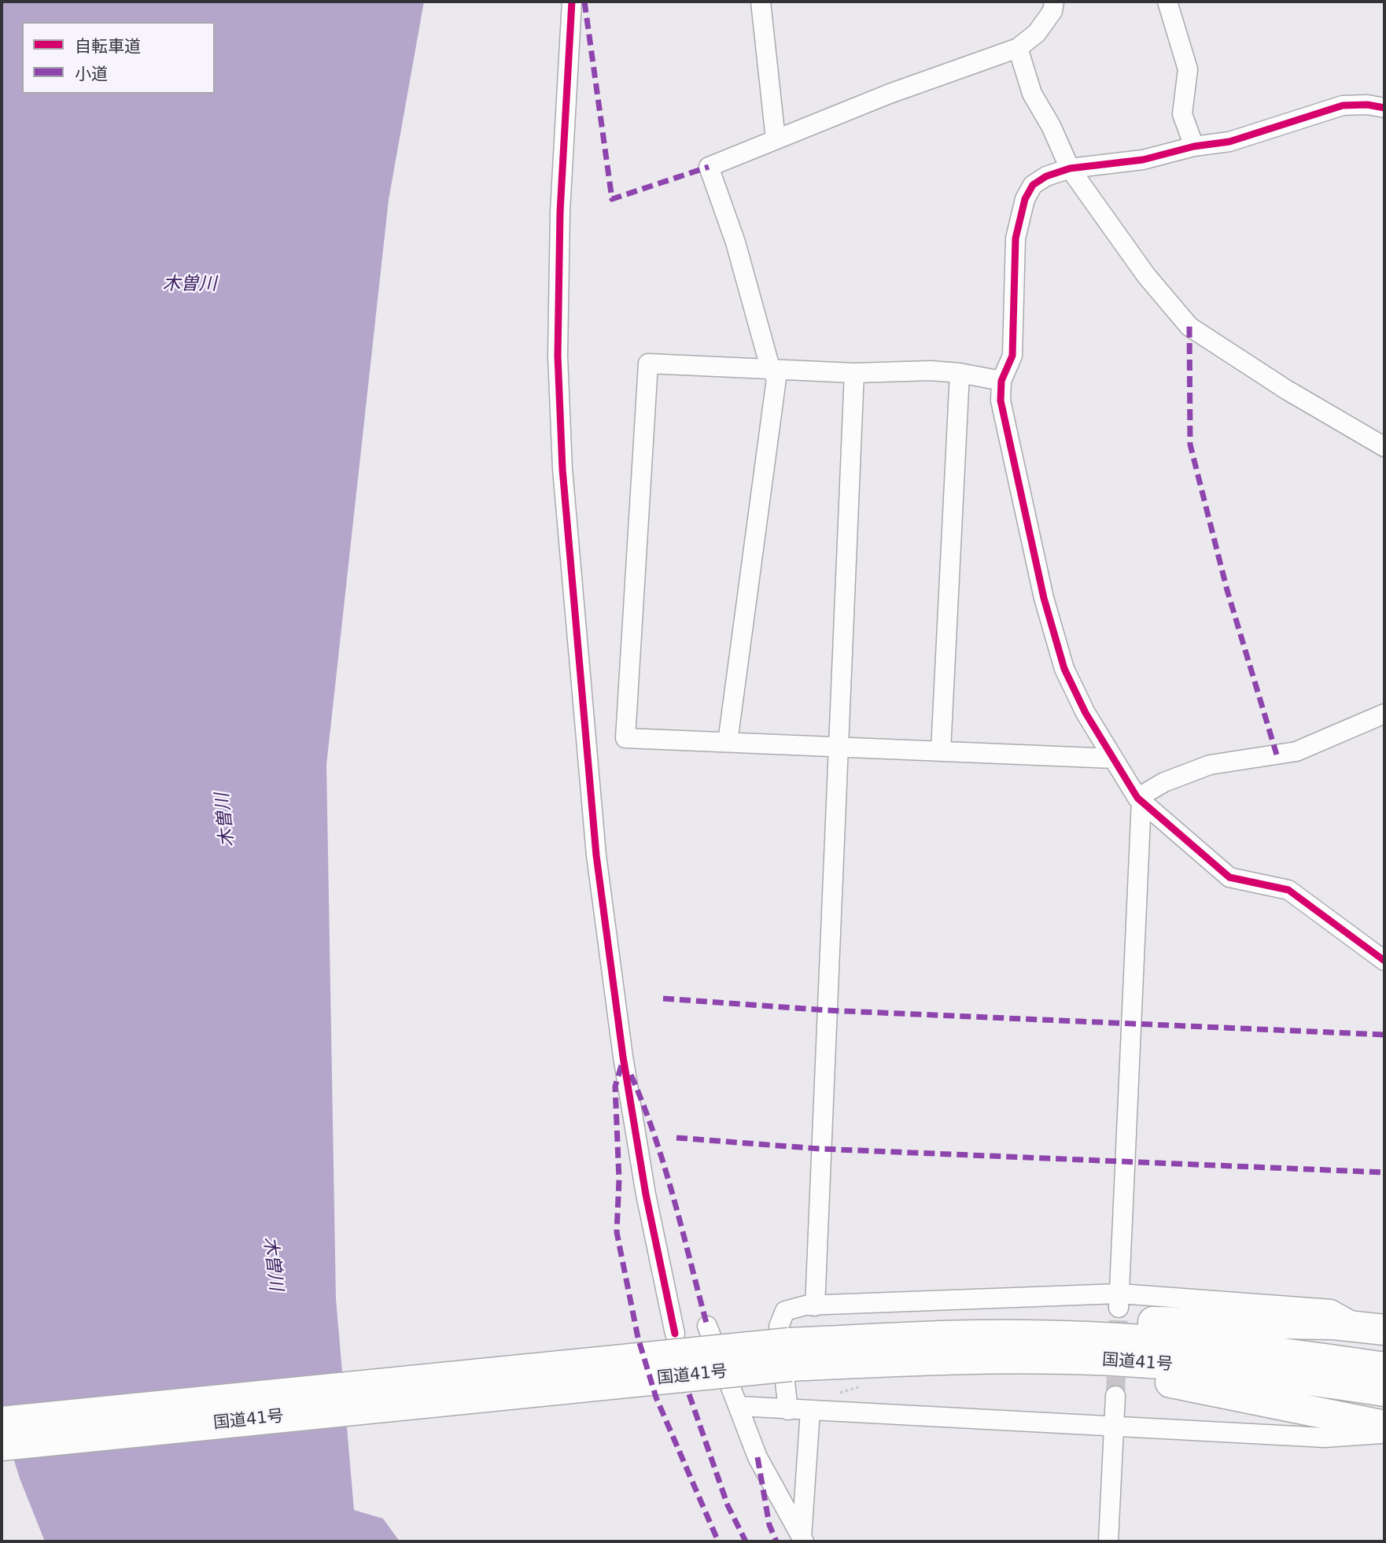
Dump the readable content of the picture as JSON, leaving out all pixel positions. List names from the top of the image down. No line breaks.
{"streets":{"highway":["国道41号"]},"water":["木曽川"],"legend":["自転車道","小道"]}
